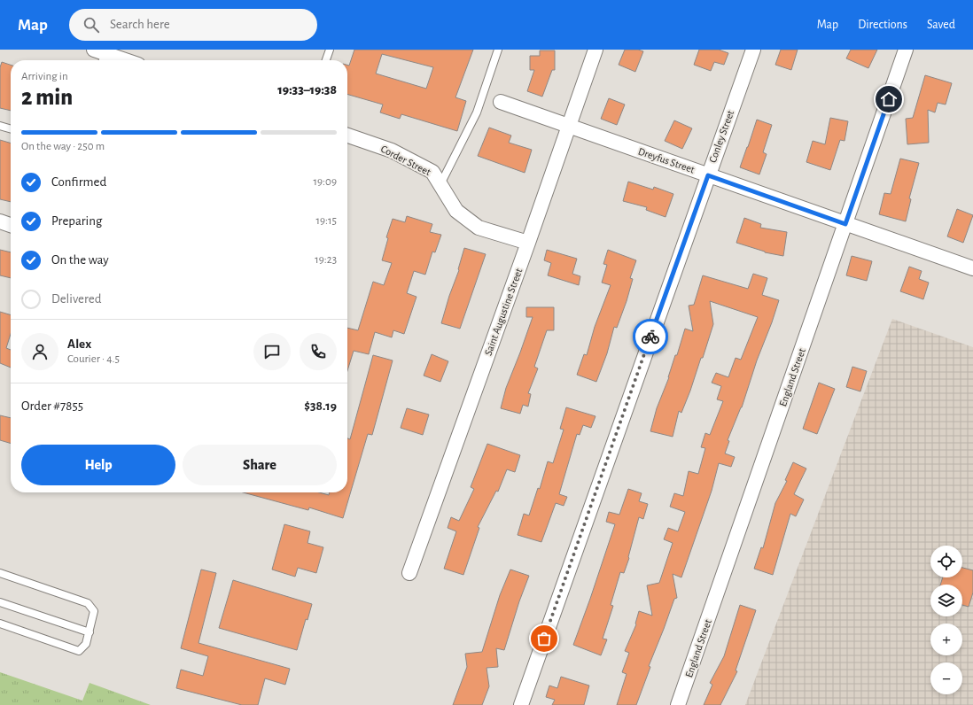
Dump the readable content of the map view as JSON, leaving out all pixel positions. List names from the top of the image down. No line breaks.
{"streets":{"street":["Conley Street","Corder Street","Dreyfus Street","Saint Augustine Street","England Street"]},"crossings":[["Conley Street","Dreyfus Street"],["Corder Street","Saint Augustine Street"],["Dreyfus Street","Saint Augustine Street"],["Dreyfus Street","England Street"]],"page":{"header":"Map","search":"Search here","nav":["Map","Directions","Saved"],"heading":["2 min","Arriving in","19:33–19:38"],"panel":["Alex","Courier · 4.5","Order #7855","$38.19"],"bar":"On the way · 250 m","list":[["Confirmed","19:09"],["Preparing","19:15"],["On the way","19:23"],"Delivered"],"buttons":["Help","Share"],"map_buttons":["+","−"]}}
